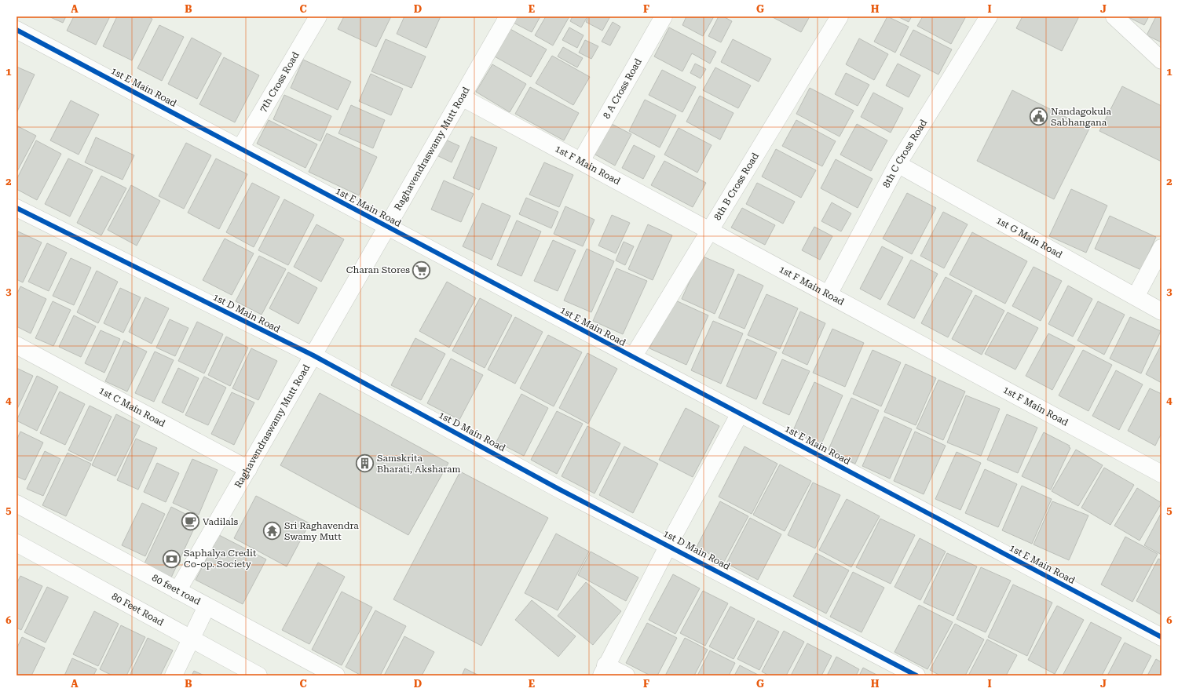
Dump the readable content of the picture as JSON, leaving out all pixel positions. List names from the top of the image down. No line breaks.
{"streets":{"street":["7th Cross Road","1st E Main Road","8 A Cross Road","Raghavendraswamy Mutt Road","8th C Cross Road","1st F Main Road","8th B Cross Road","1st G Main Road","1st D Main Road","1st C Main Road","80 feet road","80 Feet Road"]},"crossings":[["7th Cross Road","1st E Main Road"],["1st E Main Road","Raghavendraswamy Mutt Road"],["1st E Main Road","8th B Cross Road"],["8 A Cross Road","1st F Main Road"],["Raghavendraswamy Mutt Road","1st F Main Road"],["Raghavendraswamy Mutt Road","1st D Main Road"],["Raghavendraswamy Mutt Road","1st C Main Road"],["Raghavendraswamy Mutt Road","80 feet road"],["8th C Cross Road","1st F Main Road"],["8th C Cross Road","1st G Main Road"],["1st F Main Road","8th B Cross Road"]],"places":{"public building":["Nandagokula Sabhangana"],"supermarket":["Charan Stores"],"building":["Samskrita Bharati, Aksharam"],"cafe":["Vadilals"],"temple":["Sri Raghavendra Swamy Mutt"],"bank":["Saphalya Credit Co-op. Society"]},"grid":{"columns":["A","B","C","D","E","F","G","H","I","J"],"rows":["1","2","3","4","5","6"]}}
